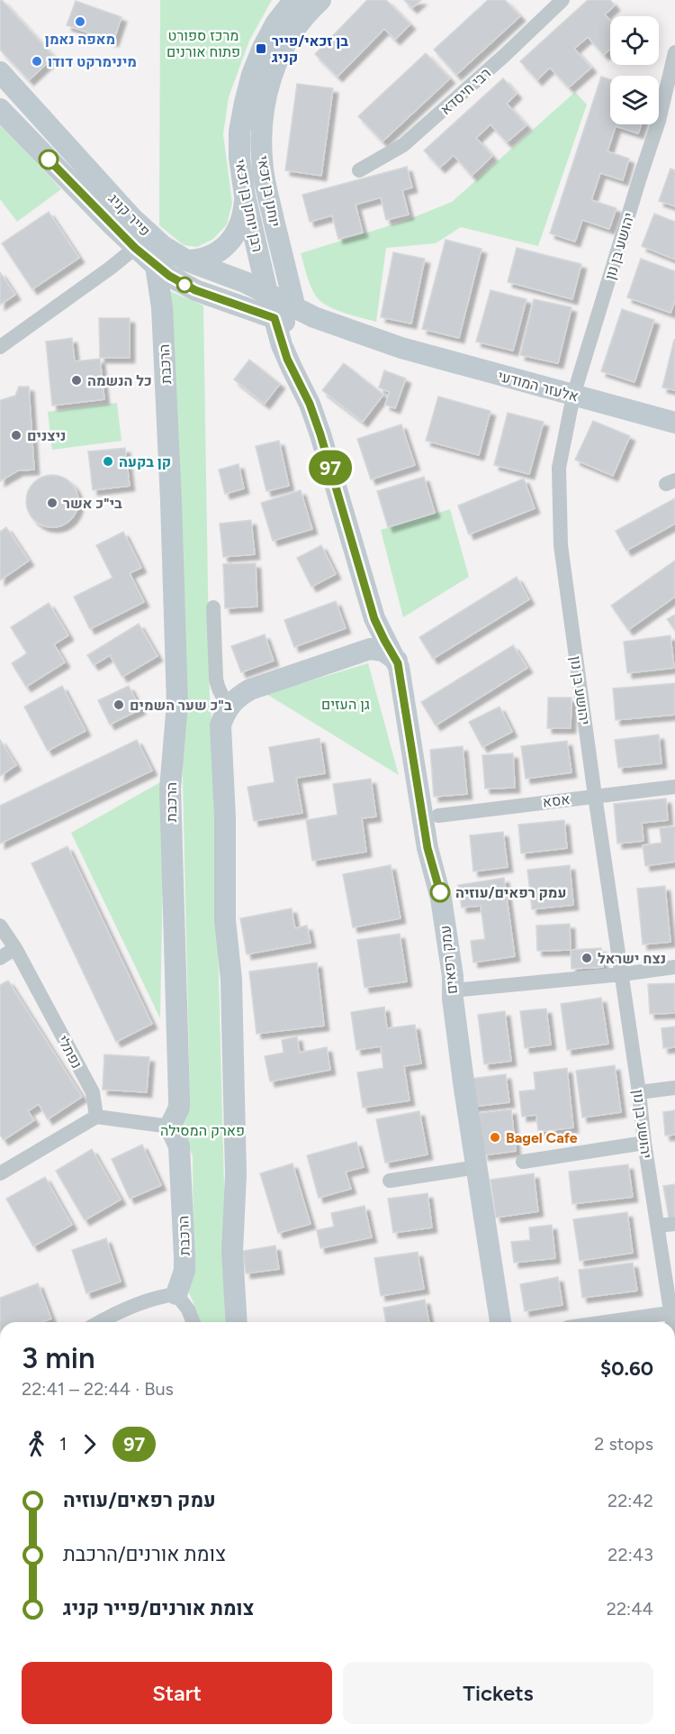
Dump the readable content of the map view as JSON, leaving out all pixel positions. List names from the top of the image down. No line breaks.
{"streets":{"street":["רבי חיסדא","יוחנן בן זכאי","רבן יוחנן בן זכאי","פייר קניג","יהושע בן נון","הרכבת","אלעזר המודעי","אסא","עמק רפאים","נפתלי"]},"crossings":[["יוחנן בן זכאי","פייר קניג"],["יוחנן בן זכאי","אלעזר המודעי"],["רבן יוחנן בן זכאי","פייר קניג"],["רבן יוחנן בן זכאי","עמק רפאים"],["פייר קניג","הרכבת"],["פייר קניג","אלעזר המודעי"],["פייר קניג","עמק רפאים"],["יהושע בן נון","אלעזר המודעי"],["יהושע בן נון","אסא"],["אלעזר המודעי","עמק רפאים"]],"parks":["מרכז ספורט פתוח אורנים","גן העזים","פארק המסילה"],"places":{"other":["מאפה נאמן","מינימרקט דודו","כל הנשמה","ניצנים","קן בקעה","בי\"כ אשר","ב\"כ שער השמים","עמק רפאים/עוזיה","נצח ישראל","Bagel Cafe"],"transit":["בן זכאי/פייר קניג"]},"lines":["bus line 97"],"page":{"on_map":"97","heading":["3 min","22:41 – 22:44 · Bus","$0.60"],"legs":["1","97","2 stops"],"list":[{"name":"עמק רפאים/עוזיה","value":"22:42"},{"name":"צומת אורנים/הרכבת","value":"22:43"},{"name":"צומת אורנים/פייר קניג","value":"22:44"}],"buttons":["Start","Tickets"]}}
